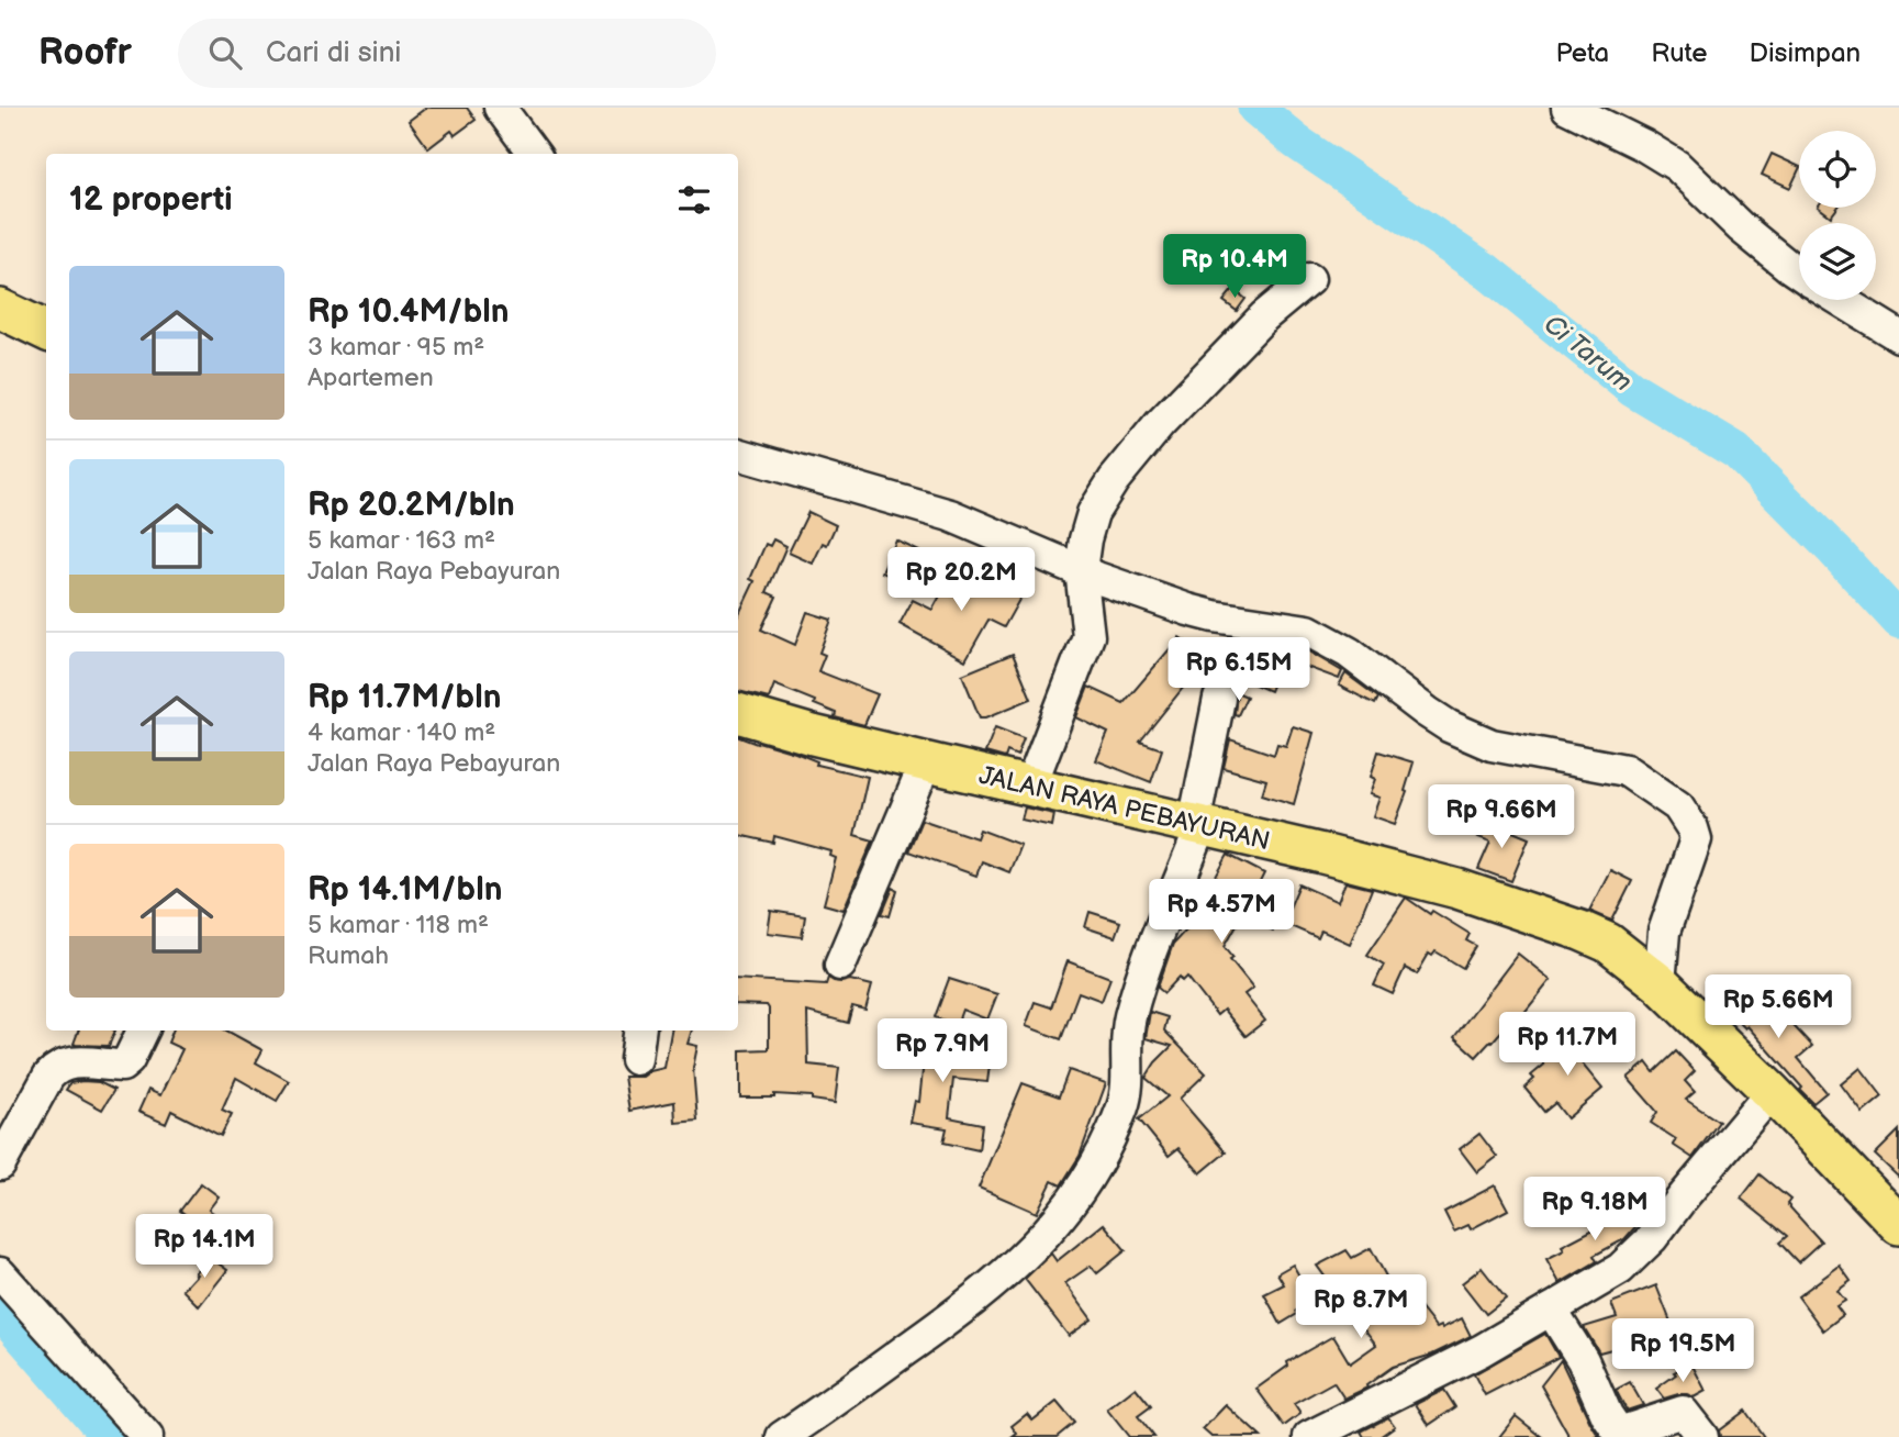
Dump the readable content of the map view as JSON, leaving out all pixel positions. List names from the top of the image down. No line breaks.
{"streets":{"main road":["JALAN RAYA PEBAYURAN"]},"water":["Ci Tarum"],"page":{"header":"Roofr","search":"Cari di sini","nav":["Peta","Rute","Disimpan"],"heading":"12 properti","price":["Rp 10.4M","Rp 20.2M","Rp 6.15M","Rp 9.66M","Rp 4.57M","Rp 5.66M","Rp 11.7M","Rp 7.9M","Rp 9.18M","Rp 14.1M","Rp 8.7M","Rp 19.5M"],"list":[{"name":"Rp 10.4M/bln","note":"3 kamar · 95 m² · Apartemen"},{"name":"Rp 20.2M/bln","note":"5 kamar · 163 m² · Jalan Raya Pebayuran"},{"name":"Rp 11.7M/bln","note":"4 kamar · 140 m² · Jalan Raya Pebayuran"},{"name":"Rp 14.1M/bln","note":"5 kamar · 118 m² · Rumah"}]}}
